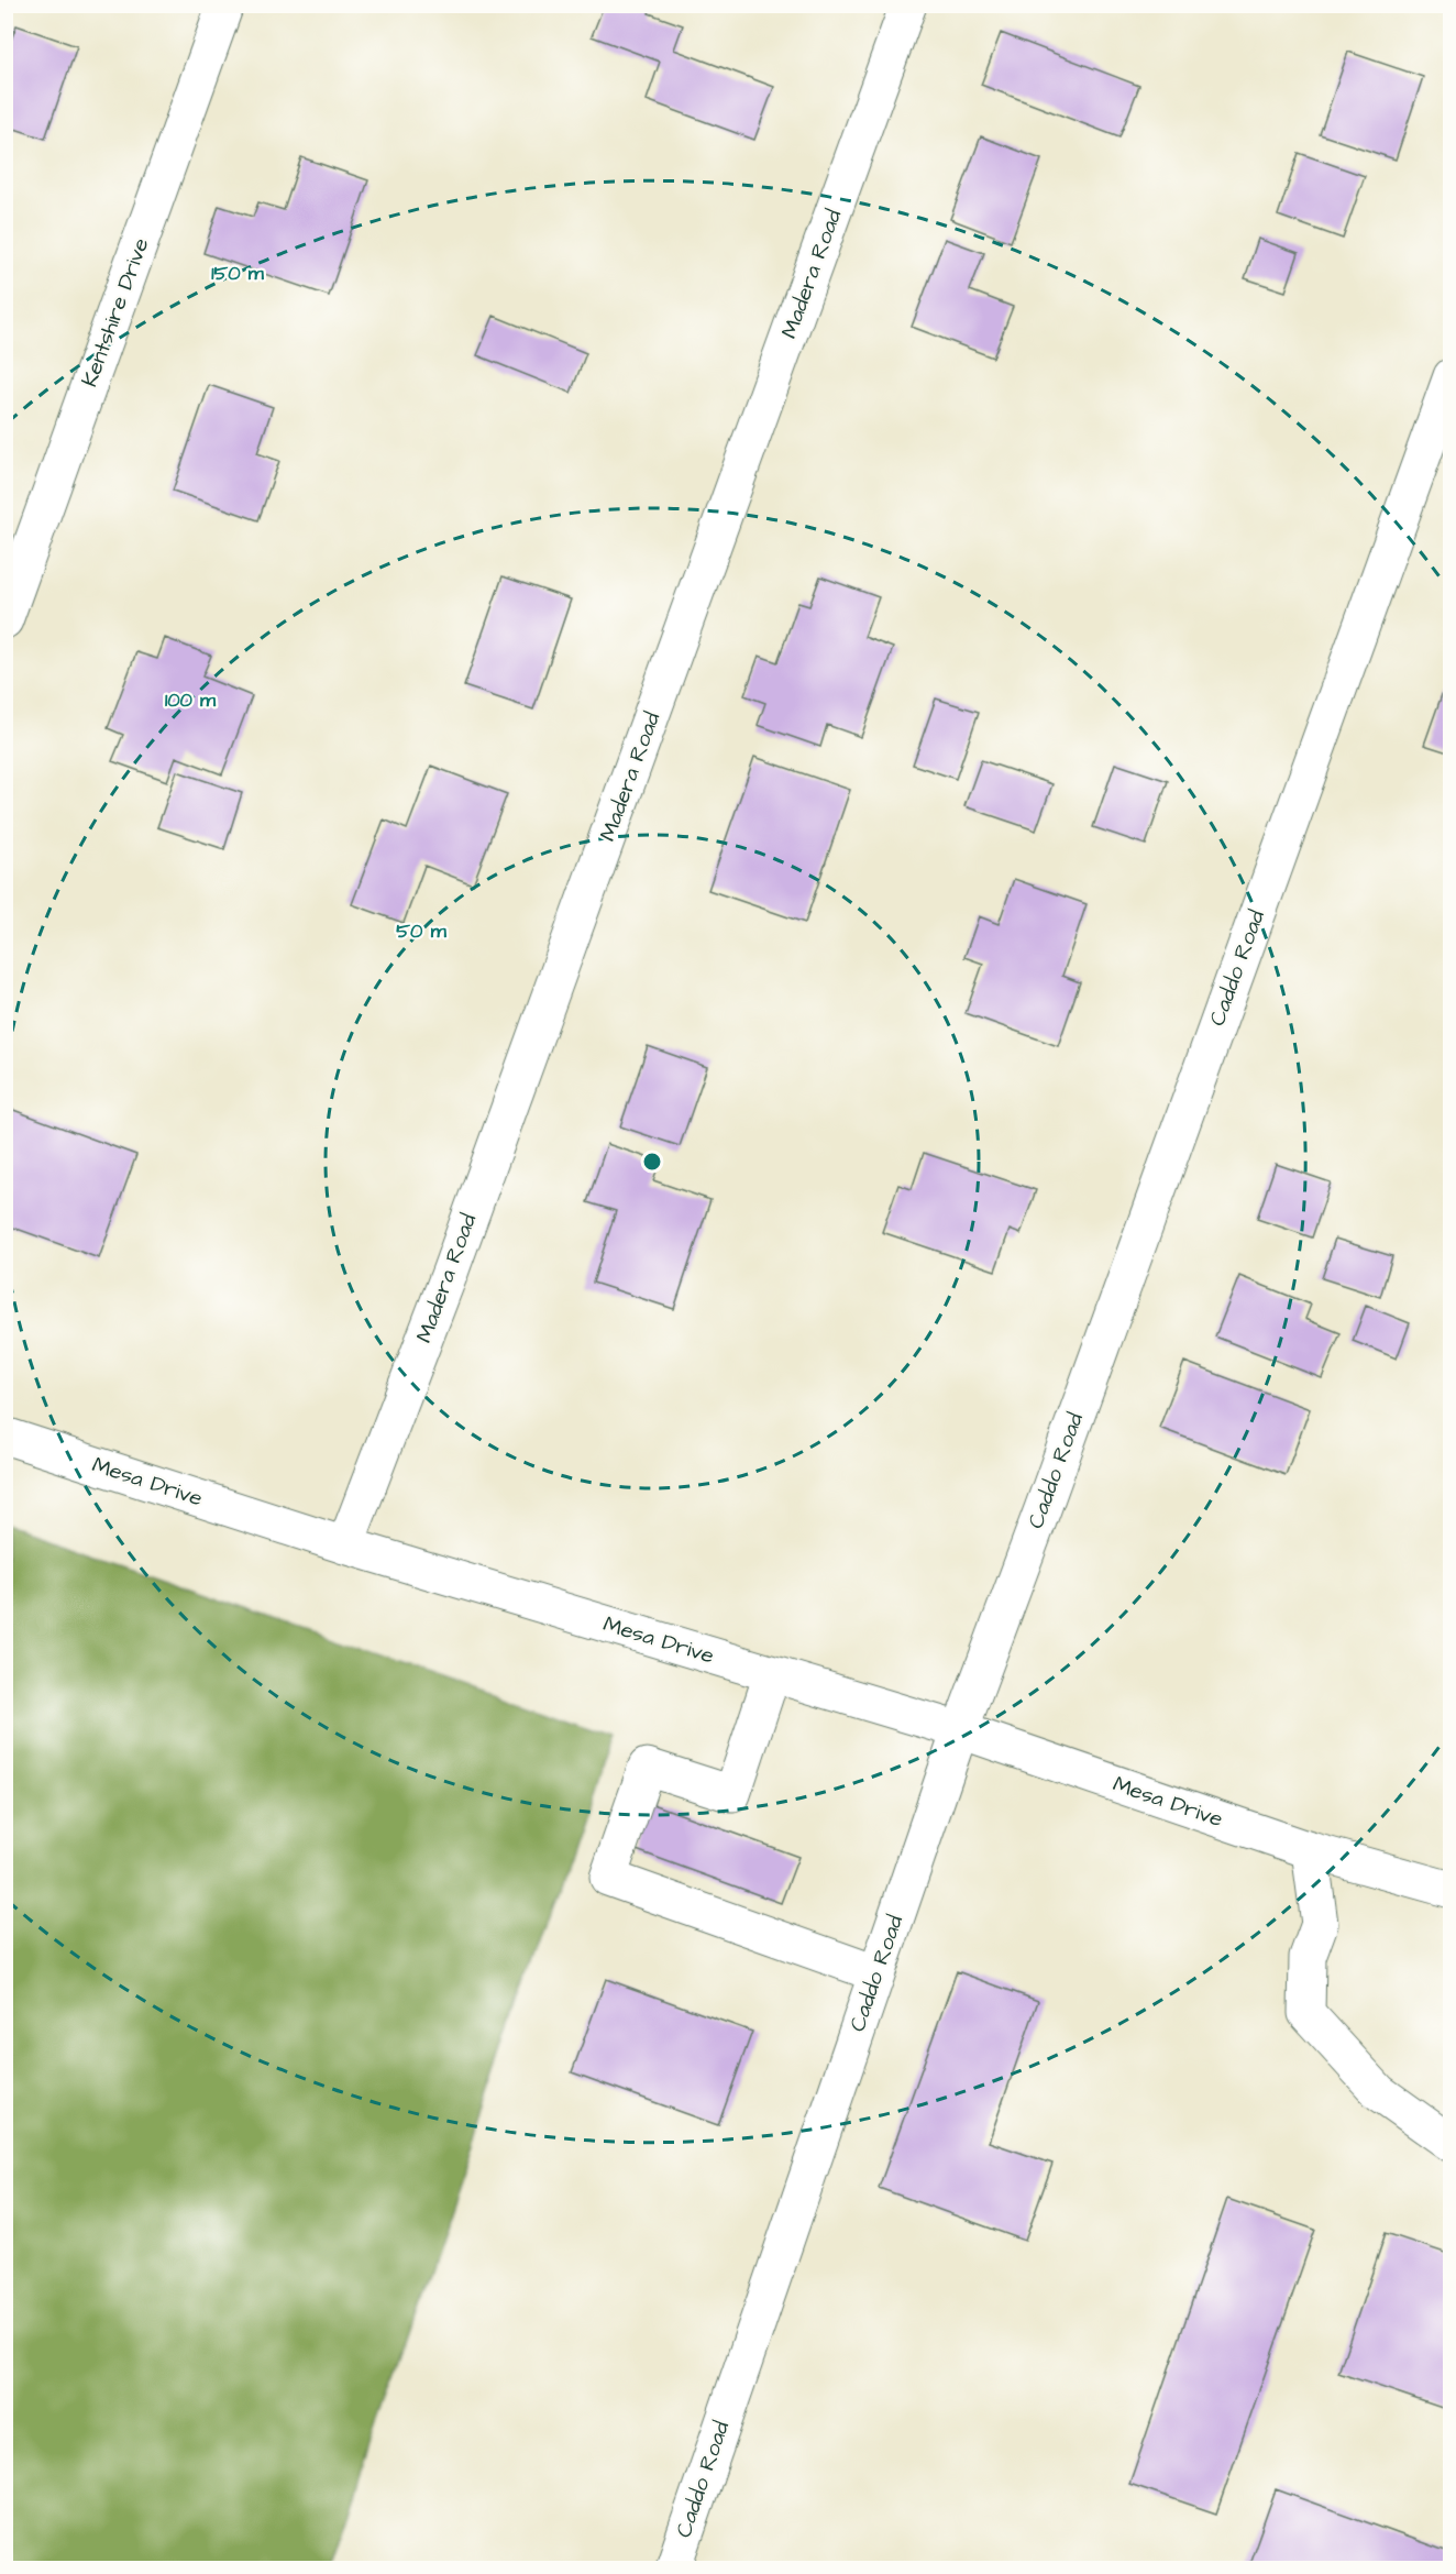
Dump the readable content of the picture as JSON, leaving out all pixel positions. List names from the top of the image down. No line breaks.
{"streets":{"street":["Madera Road","Kentshire Drive","Caddo Road","Mesa Drive"]},"crossings":[["Madera Road","Mesa Drive"],["Caddo Road","Mesa Drive"]],"rings":["150 m","100 m","50 m"]}
